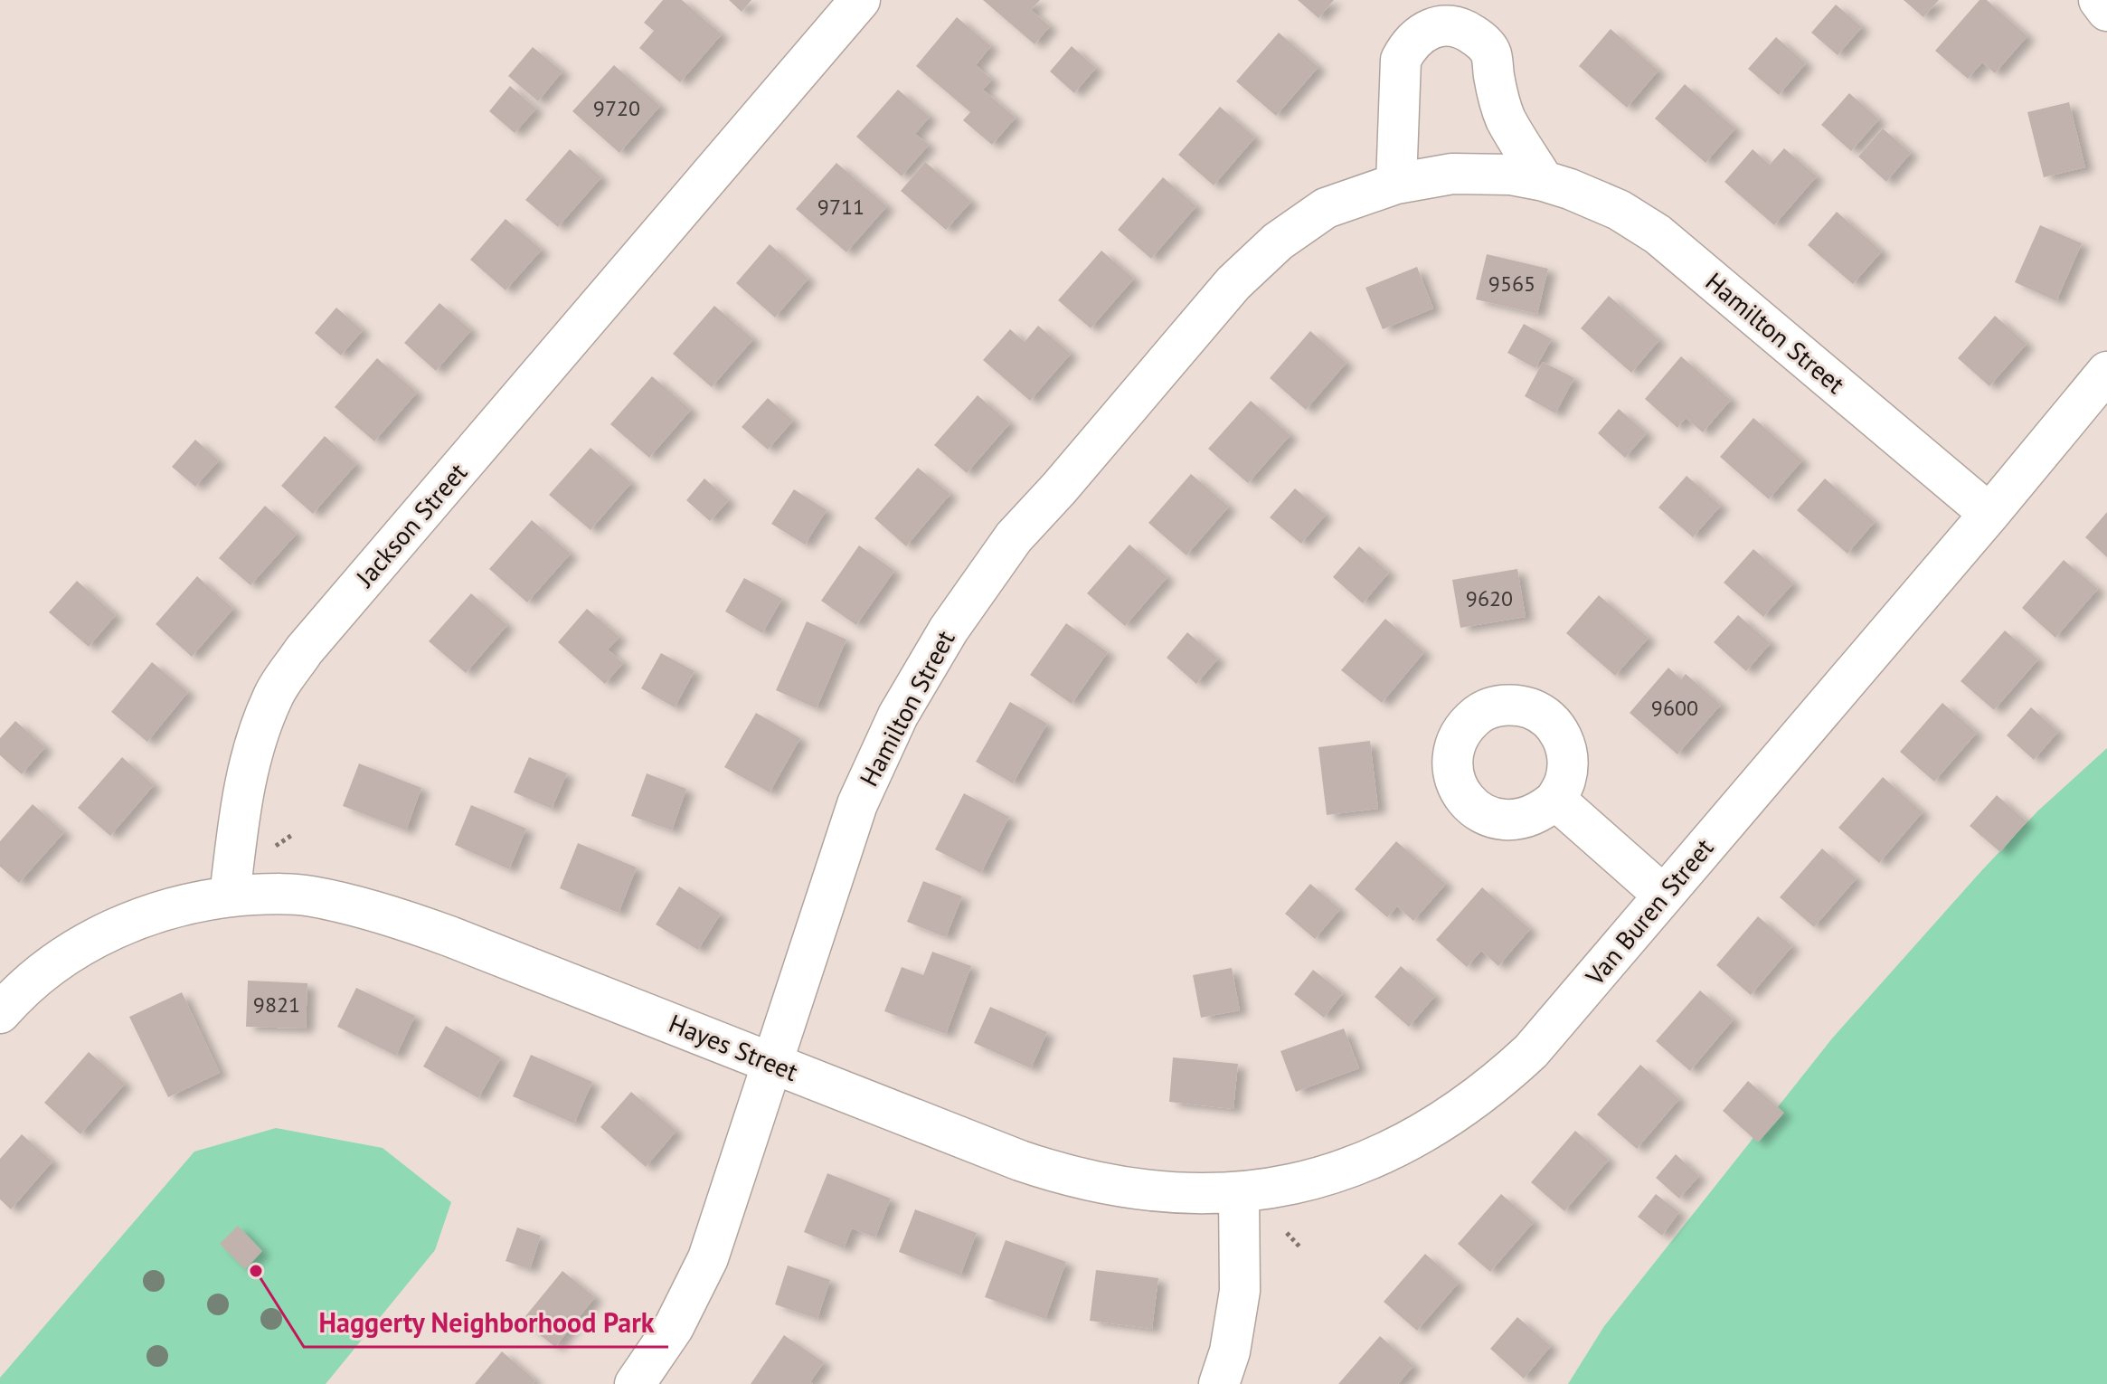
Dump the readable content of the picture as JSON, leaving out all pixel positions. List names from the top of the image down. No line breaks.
{"streets":{"street":["Hamilton Street","Jackson Street","Van Buren Street","Hayes Street"]},"crossings":[["Hamilton Street","Van Buren Street"],["Hamilton Street","Hayes Street"],["Jackson Street","Hayes Street"],["Van Buren Street","Hayes Street"]],"places":["Haggerty Neighborhood Park"],"house_numbers":["9720","9711","9565","9620","9600","9821"]}
